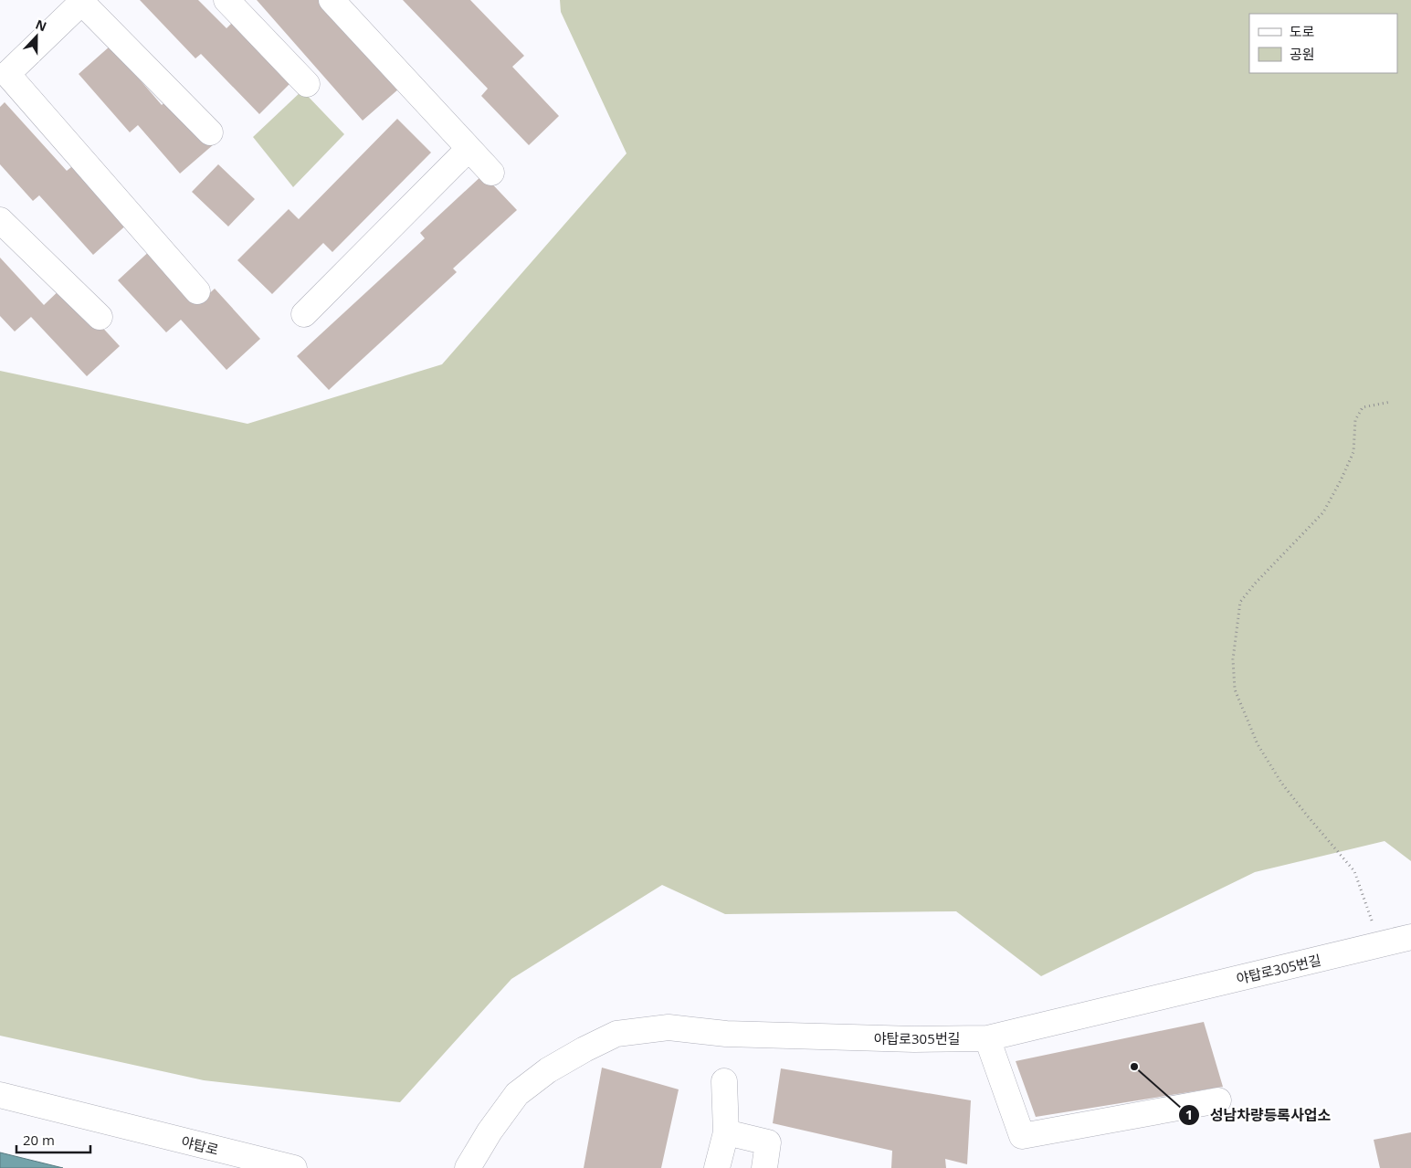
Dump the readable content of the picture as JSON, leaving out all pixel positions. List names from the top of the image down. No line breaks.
{"streets":{"street":["야탑로305번길","야탑로"]},"places":["성남차량등록사업소"],"legend":["도로","공원"],"scale_bar":"20 m","north":"top"}
